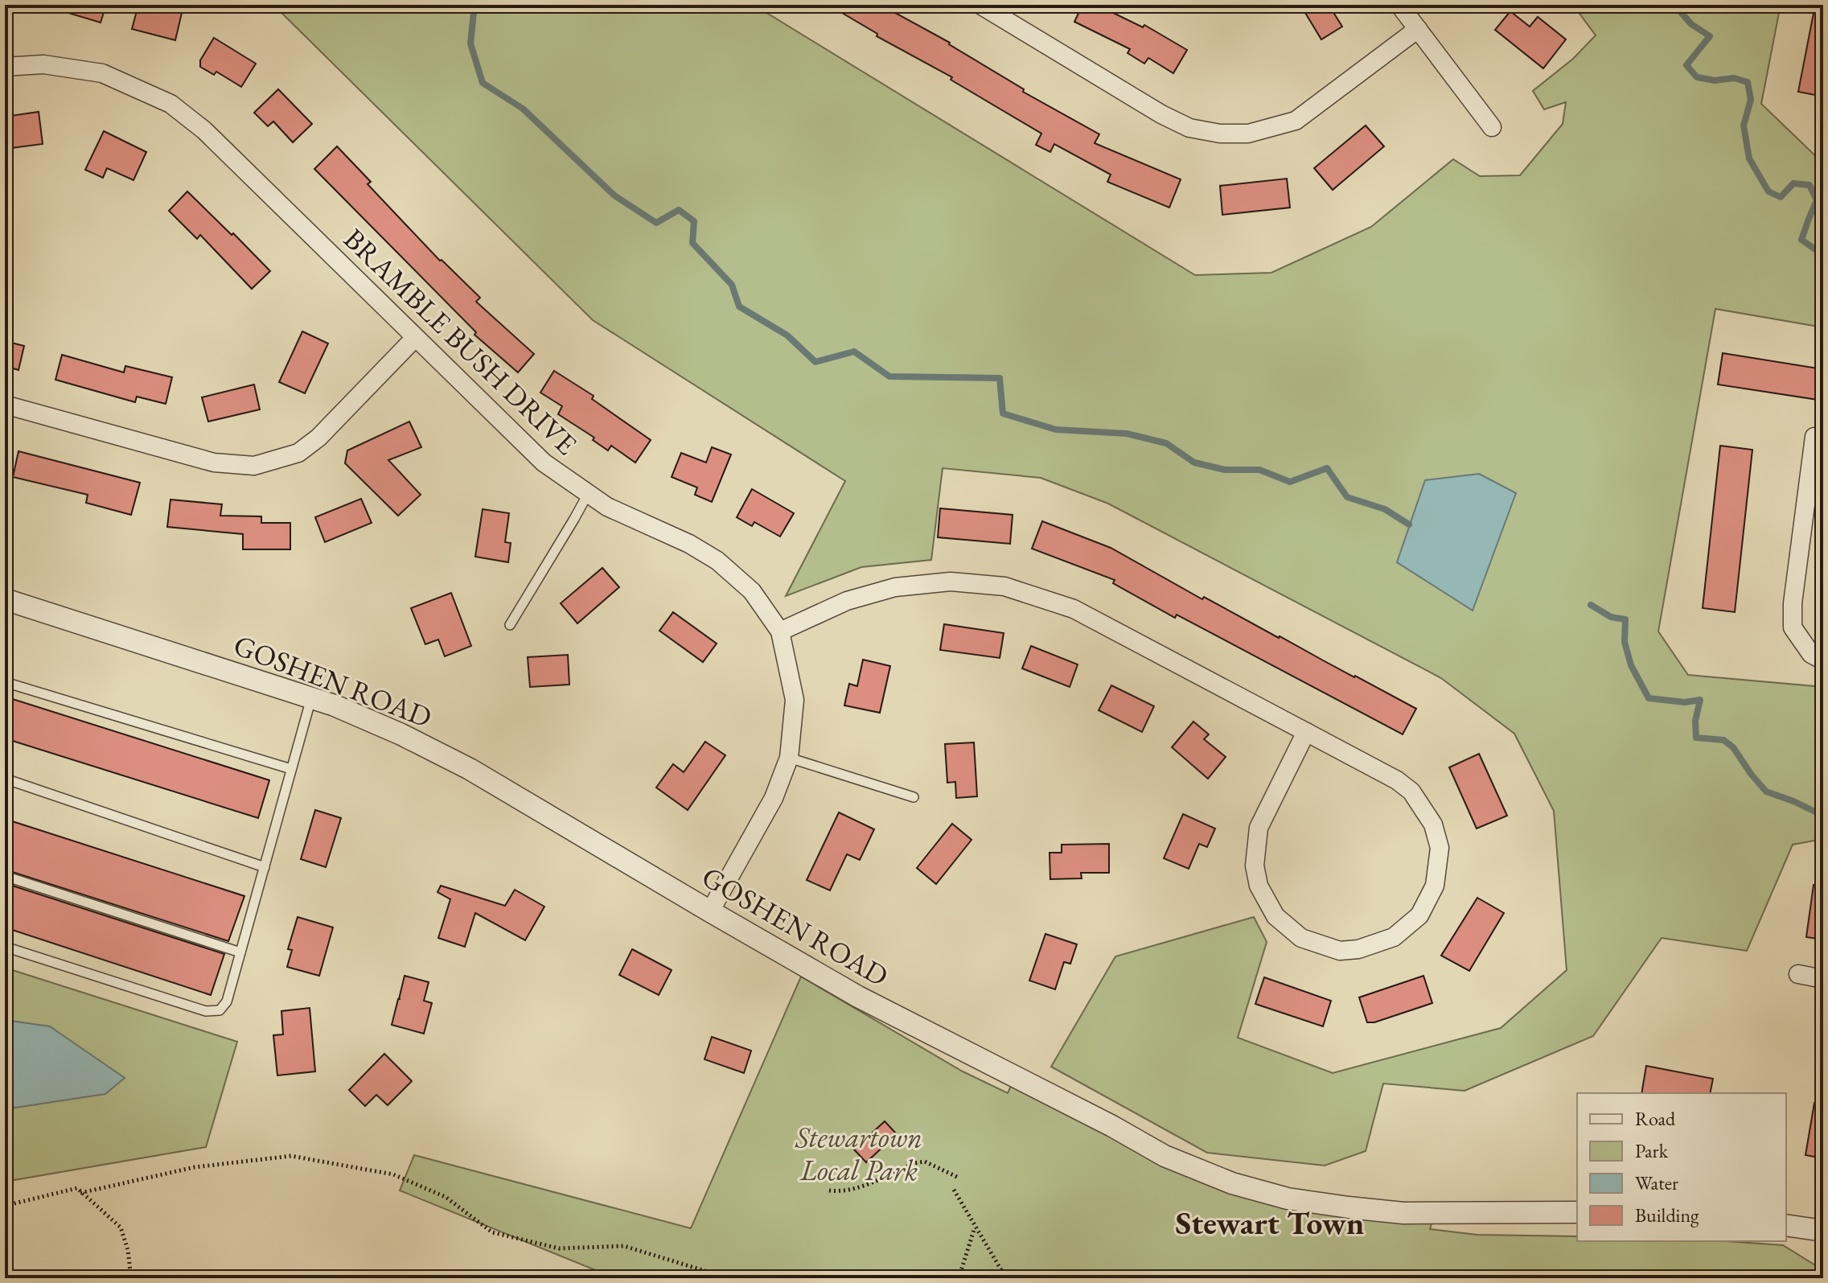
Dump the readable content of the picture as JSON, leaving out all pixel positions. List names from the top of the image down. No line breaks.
{"streets":{"street":["BRAMBLE BUSH DRIVE","GOSHEN ROAD"]},"crossings":[["BRAMBLE BUSH DRIVE","GOSHEN ROAD"]],"districts":["Stewart Town"],"parks":["Stewartown Local Park"],"legend":["Road","Park","Water","Building"]}
